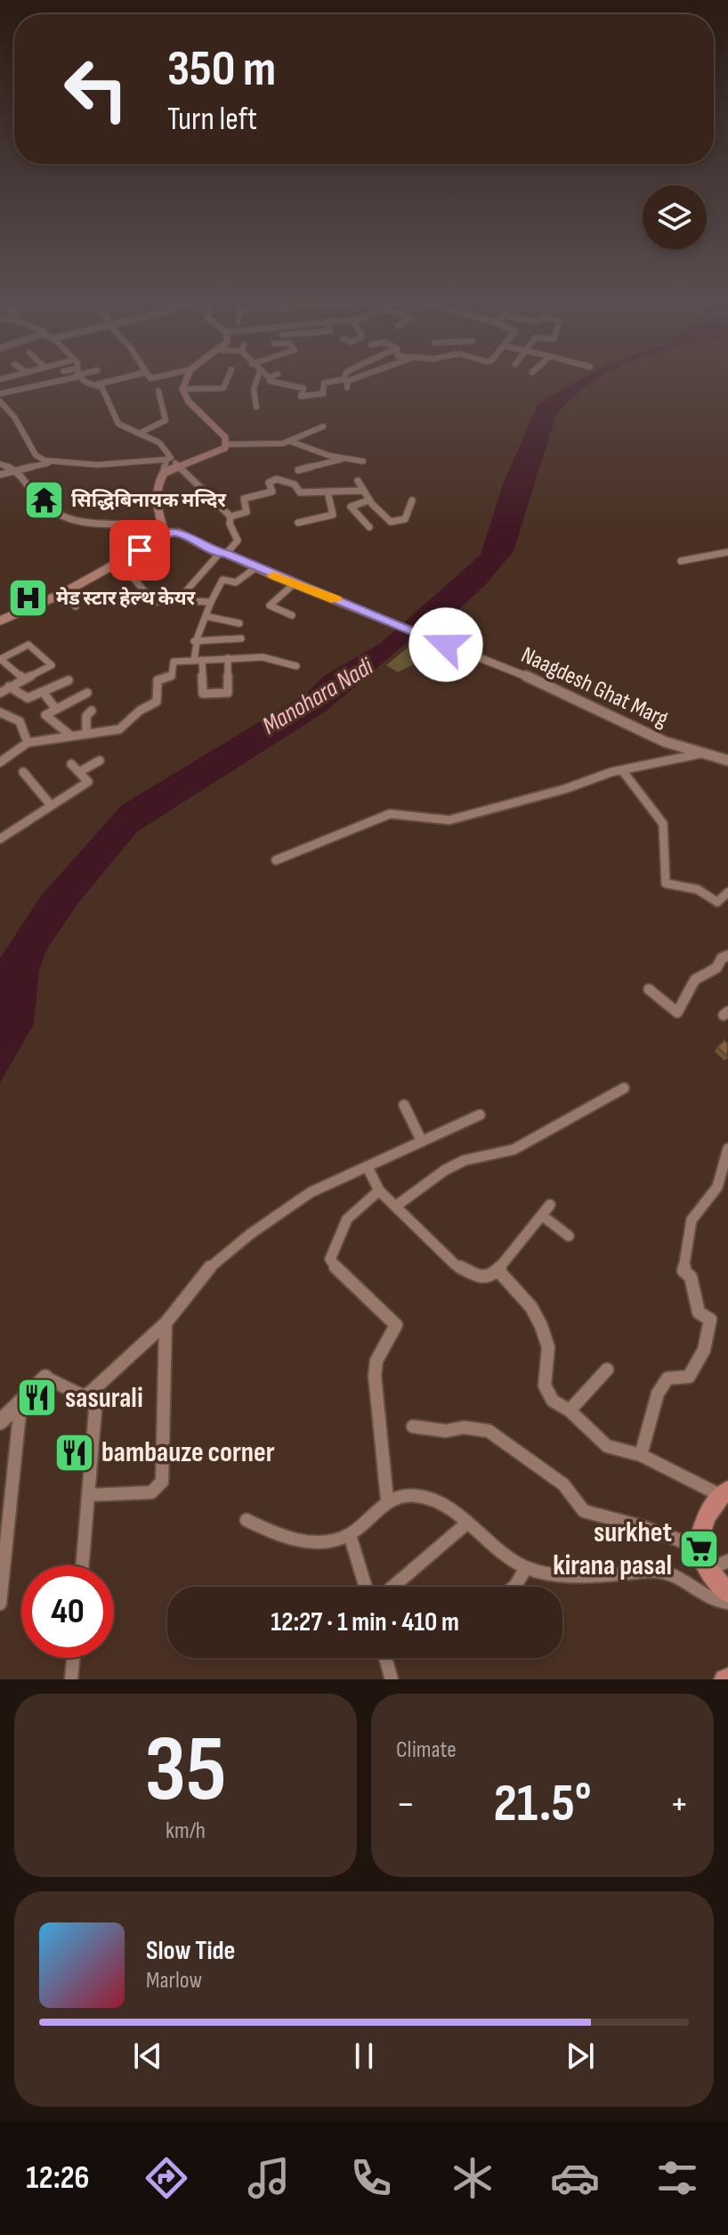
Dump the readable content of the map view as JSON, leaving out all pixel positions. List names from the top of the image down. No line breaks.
{"streets":{"street":["Naagdesh Ghat Marg"]},"water":["Manohara Nadi"],"places":{"temple":["सिद्धिबिनायक मन्दिर"],"hospital":["मेड स्टार हेल्थ केयर"],"restaurant":["sasurali","bambauze corner"],"supermarket":["surkhet kirana pasal"]},"page":{"turn":["350 m","Turn left"],"limit":"40","trip":"12:27 · 1 min · 410 m","tile":[["35","km/h"],"Climate"],"heat":["−","21.5°","+"],"song":["Slow Tide","Marlow"],"tabs":"12:26"}}
